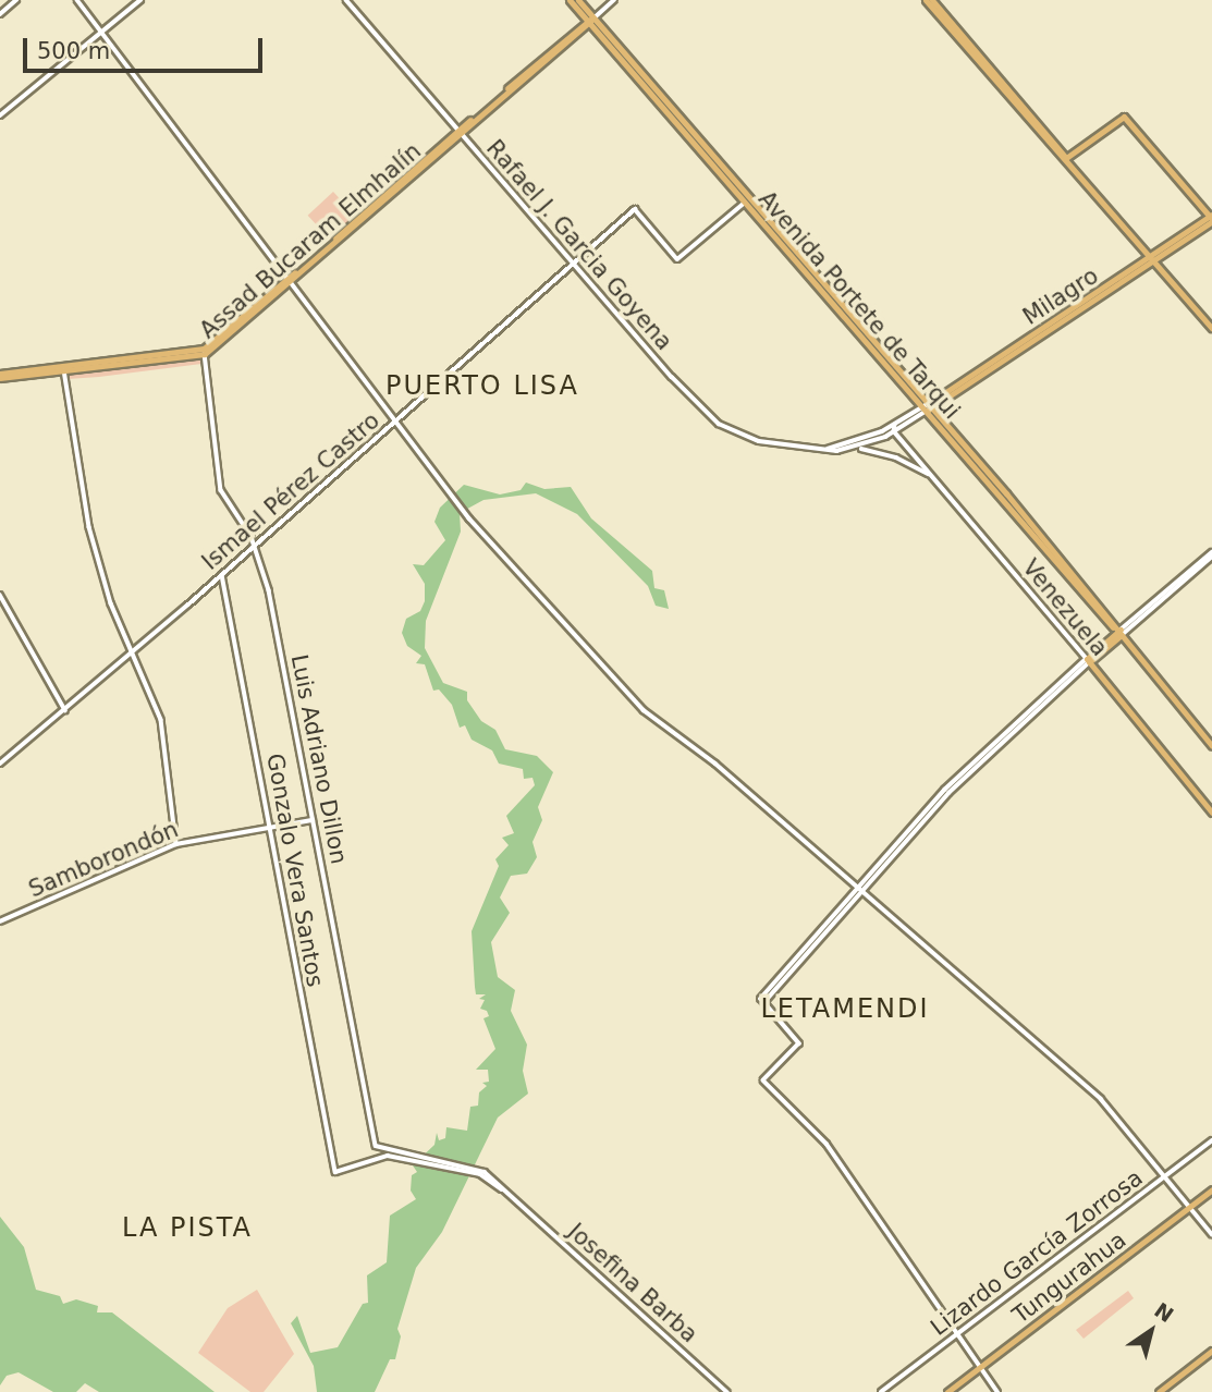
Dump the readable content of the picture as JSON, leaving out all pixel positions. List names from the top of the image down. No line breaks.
{"streets":{"main road":["Assad Bucaram Elmhalín","Milagro","Avenida Portete de Tarqui","Venezuela","Tungurahua"],"street":["Rafael J. Garcia Goyena","Ismael Pérez Castro","Luis Adriano Dillon","Samborondón","Gonzalo Vera Santos","Lizardo García Zorrosa","Josefina Barba"]},"crossings":[["Assad Bucaram Elmhalín","Rafael J. Garcia Goyena"],["Assad Bucaram Elmhalín","Avenida Portete de Tarqui"],["Assad Bucaram Elmhalín","Luis Adriano Dillon"],["Rafael J. Garcia Goyena","Milagro"],["Rafael J. Garcia Goyena","Avenida Portete de Tarqui"],["Rafael J. Garcia Goyena","Ismael Pérez Castro"],["Rafael J. Garcia Goyena","Venezuela"],["Milagro","Avenida Portete de Tarqui"],["Avenida Portete de Tarqui","Ismael Pérez Castro"],["Ismael Pérez Castro","Luis Adriano Dillon"],["Ismael Pérez Castro","Gonzalo Vera Santos"],["Luis Adriano Dillon","Samborondón"],["Luis Adriano Dillon","Gonzalo Vera Santos"],["Luis Adriano Dillon","Josefina Barba"],["Samborondón","Gonzalo Vera Santos"],["Gonzalo Vera Santos","Josefina Barba"]],"districts":["PUERTO LISA","LETAMENDI","LA PISTA"],"scale_bar":"500 m","north":"top right"}
